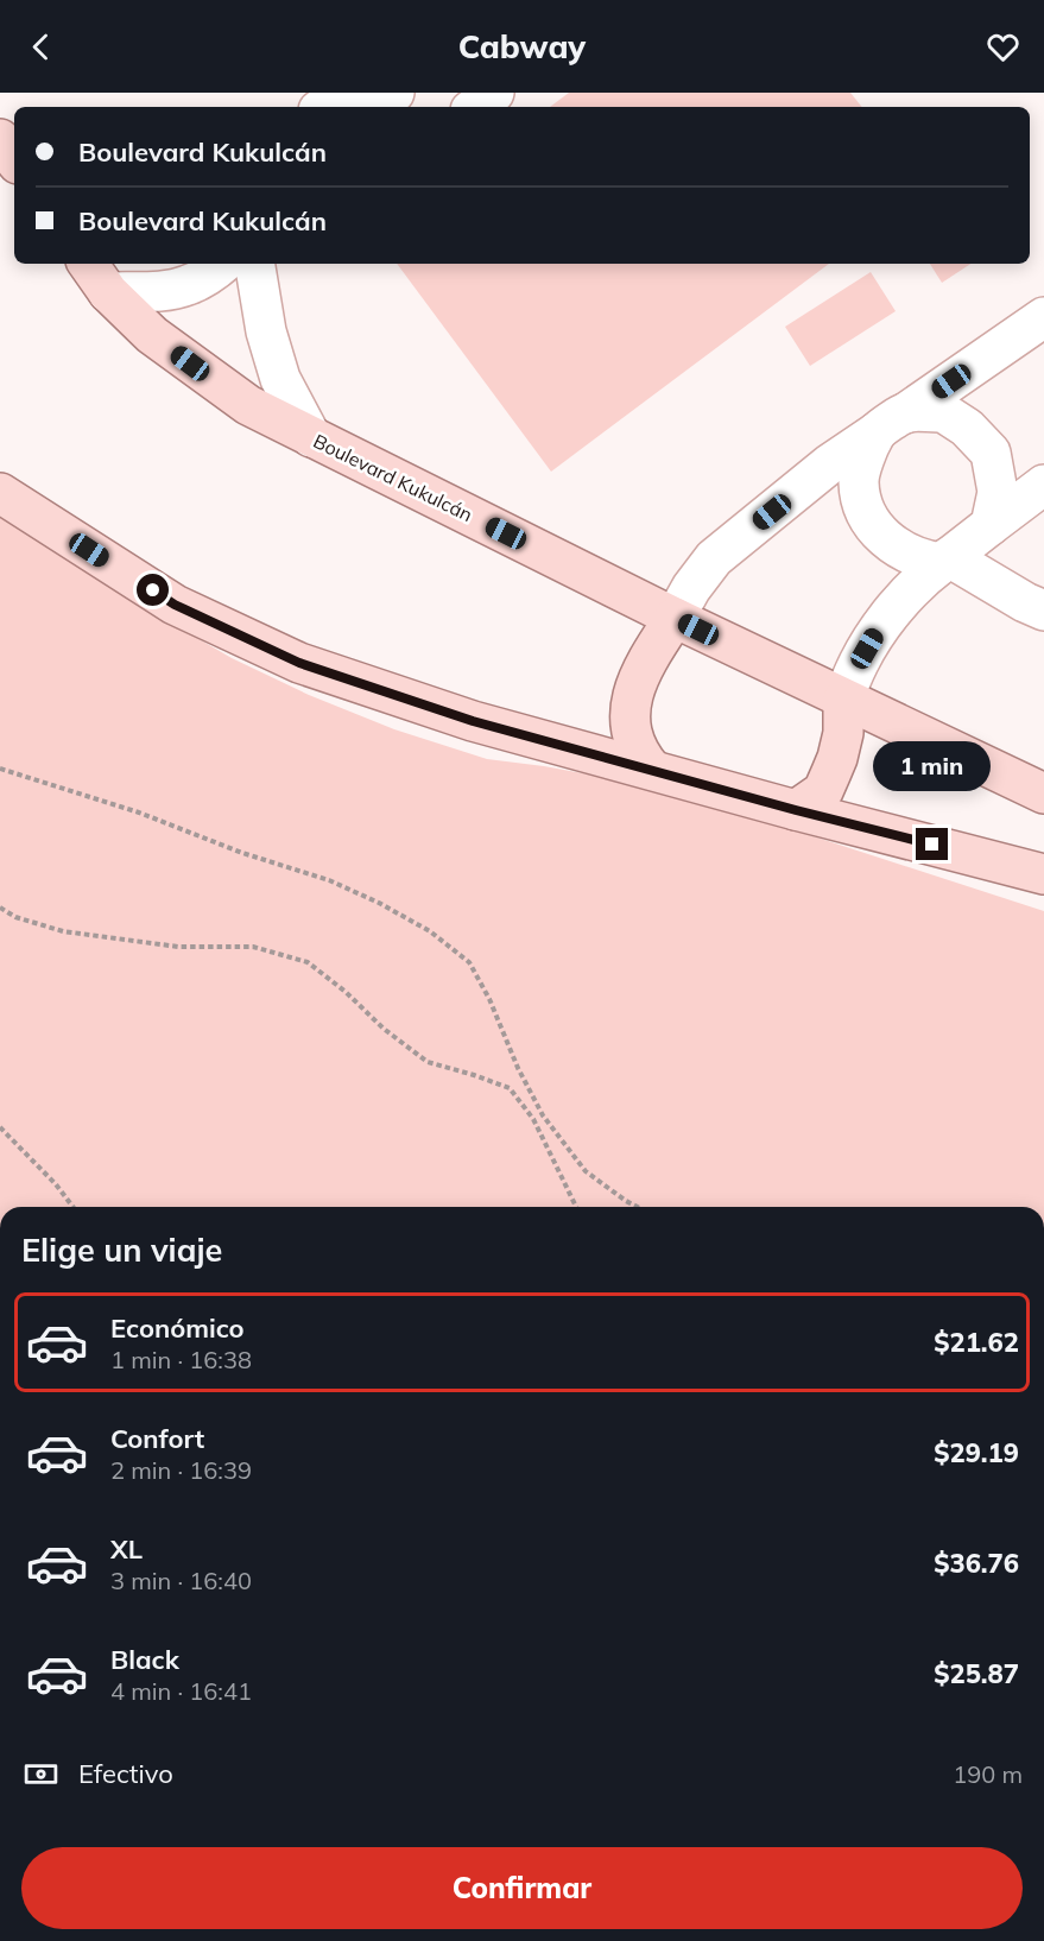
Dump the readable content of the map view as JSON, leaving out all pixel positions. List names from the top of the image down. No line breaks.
{"streets":{"main road":["Boulevard Kukulcán"]},"page":{"header":"Cabway","banner":["Boulevard Kukulcán","Boulevard Kukulcán"],"bubble":"1 min","heading":"Elige un viaje","list":[{"name":"Económico","note":"1 min · 16:38","value":"$21.62"},{"name":"Confort","note":"2 min · 16:39","value":"$29.19"},{"name":"XL","note":"3 min · 16:40","value":"$36.76"},{"name":"Black","note":"4 min · 16:41","value":"$25.87"}],"pay":["Efectivo","190 m"],"buttons":"Confirmar"}}
